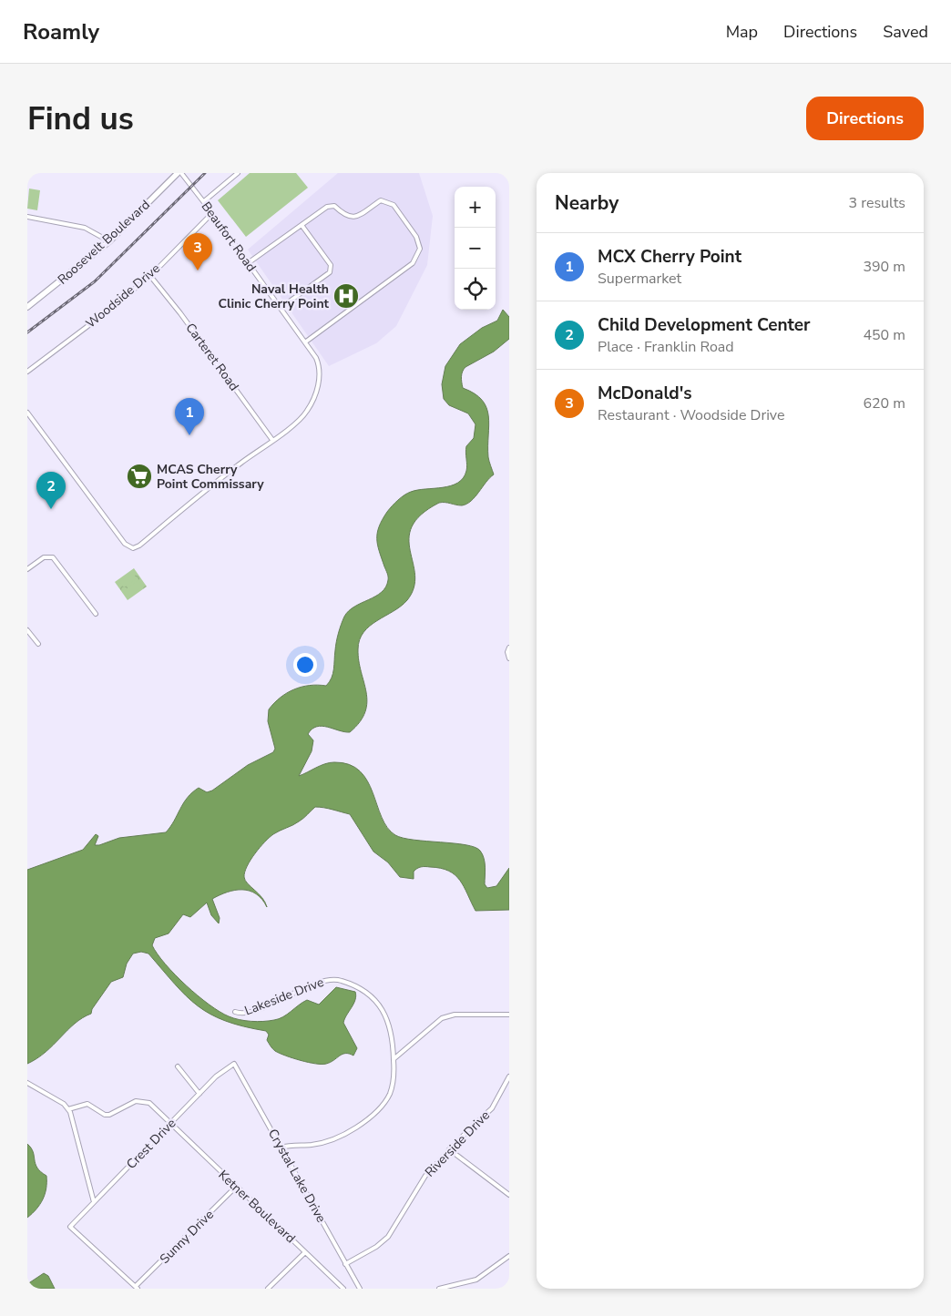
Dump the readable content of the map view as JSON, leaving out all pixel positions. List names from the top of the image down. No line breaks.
{"streets":{"street":["Beaufort Road","Roosevelt Boulevard","Woodside Drive","Carteret Road","Lakeside Drive","Crest Drive","Riverside Drive","Crystal Lake Drive","Ketner Boulevard","Sunny Drive"]},"crossings":[["Beaufort Road","Woodside Drive"],["Beaufort Road","Carteret Road"],["Woodside Drive","Carteret Road"],["Lakeside Drive","Crystal Lake Drive"],["Crest Drive","Crystal Lake Drive"],["Crest Drive","Ketner Boulevard"],["Crest Drive","Sunny Drive"],["Riverside Drive","Crystal Lake Drive"],["Ketner Boulevard","Sunny Drive"]],"places":{"hospital":["Naval Health Clinic Cherry Point"],"supermarket":["MCAS Cherry Point Commissary"]},"page":{"header":"Roamly","nav":["Map","Directions","Saved"],"buttons":"Directions","title":"Find us","heading":["Nearby","3 results"],"map_buttons":["+","−"],"list":[{"mark":"1","name":"MCX Cherry Point","note":"Supermarket","value":"390 m"},{"mark":"2","name":"Child Development Center","note":"Place · Franklin Road","value":"450 m"},{"mark":"3","name":"McDonald's","note":"Restaurant · Woodside Drive","value":"620 m"}],"pins":["3","1","2"]}}
